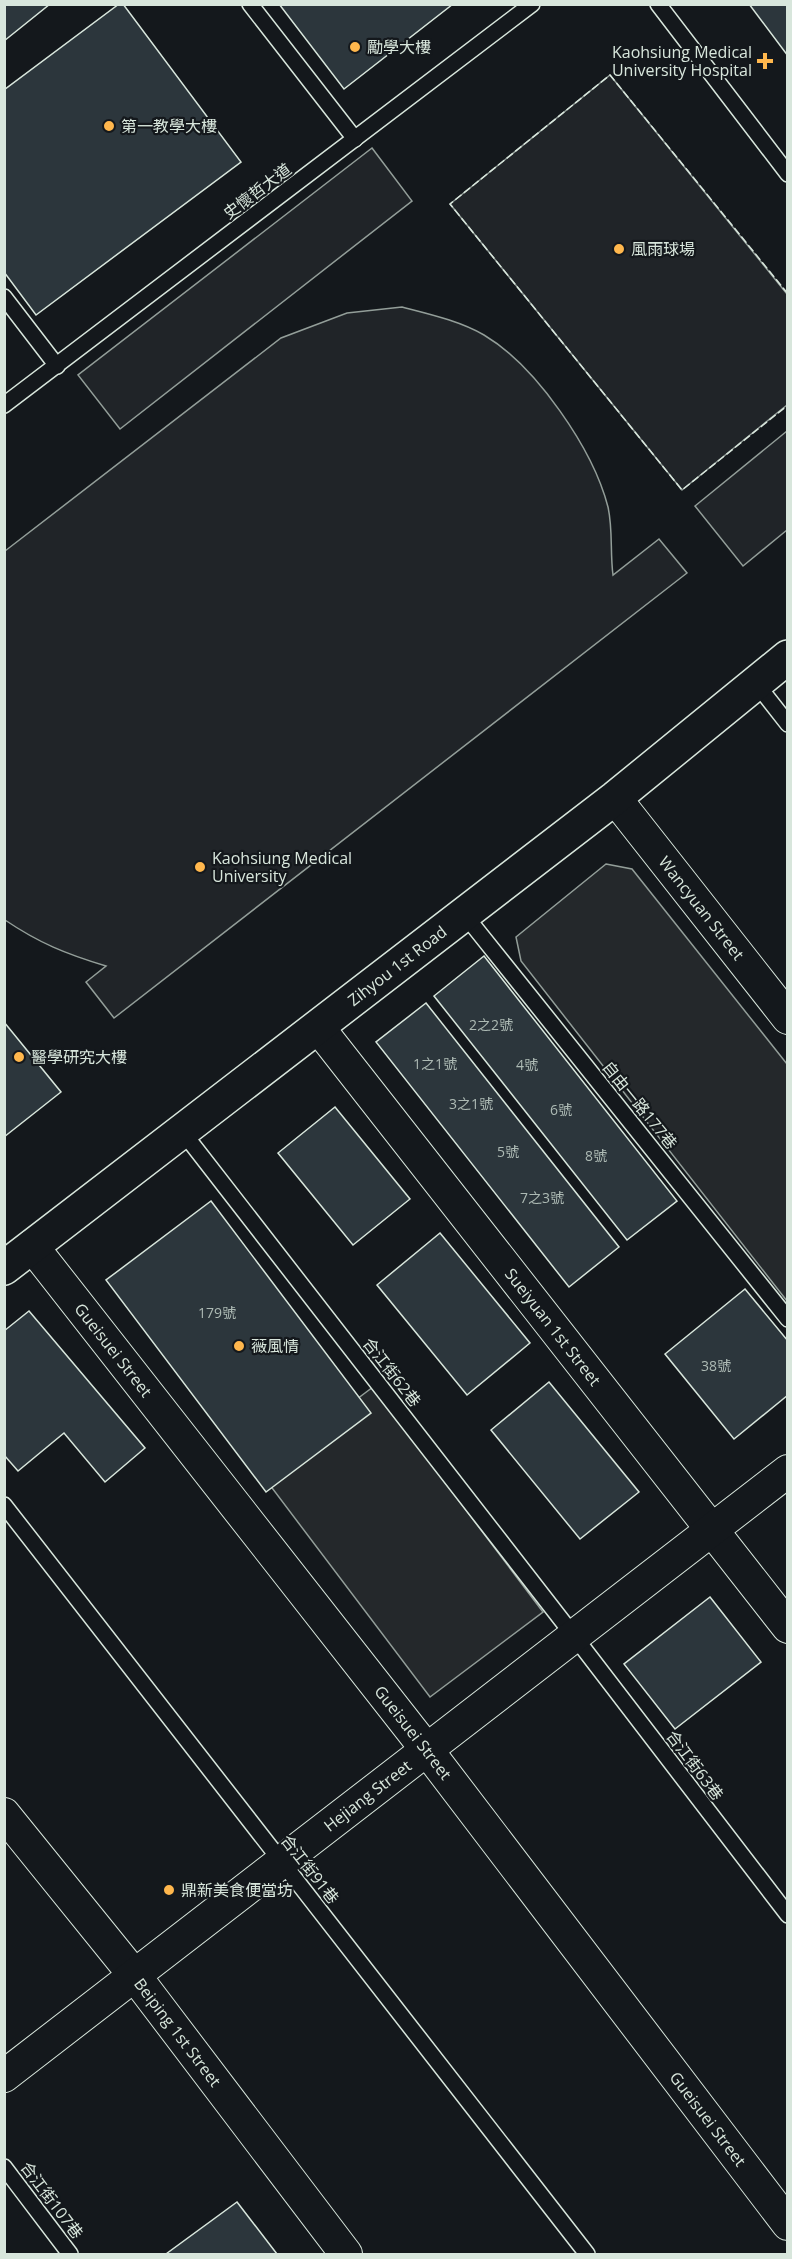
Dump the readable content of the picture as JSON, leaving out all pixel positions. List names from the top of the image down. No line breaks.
{"streets":{"street":["Wancyuan Street","Zihyou 1st Road","Sueiyuan 1st Street","Gueisuei Street","Hejiang Street","Beiping 1st Street"],"lane":["史懷哲大道","自由一路177巷","合江街62巷","合江街63巷","合江街91巷","合江街107巷"]},"crossings":[["Wancyuan Street","Zihyou 1st Road"],["Zihyou 1st Road","自由一路177巷"],["Zihyou 1st Road","Sueiyuan 1st Street"],["Zihyou 1st Road","Gueisuei Street"],["Zihyou 1st Road","合江街62巷"],["Sueiyuan 1st Street","Hejiang Street"],["Gueisuei Street","Hejiang Street"],["合江街62巷","合江街63巷"],["合江街62巷","Hejiang Street"],["合江街63巷","Hejiang Street"],["Hejiang Street","合江街91巷"],["Hejiang Street","Beiping 1st Street"]],"places":{"other":["勵學大樓","第一教學大樓","風雨球場","Kaohsiung Medical University","醫學研究大樓","薇風情","鼎新美食便當坊"],"health":["Kaohsiung Medical University Hospital"]},"house_numbers":["2之2號","1之1號","4號","3之1號","6號","5號","8號","7之3號","179號","38號"]}
